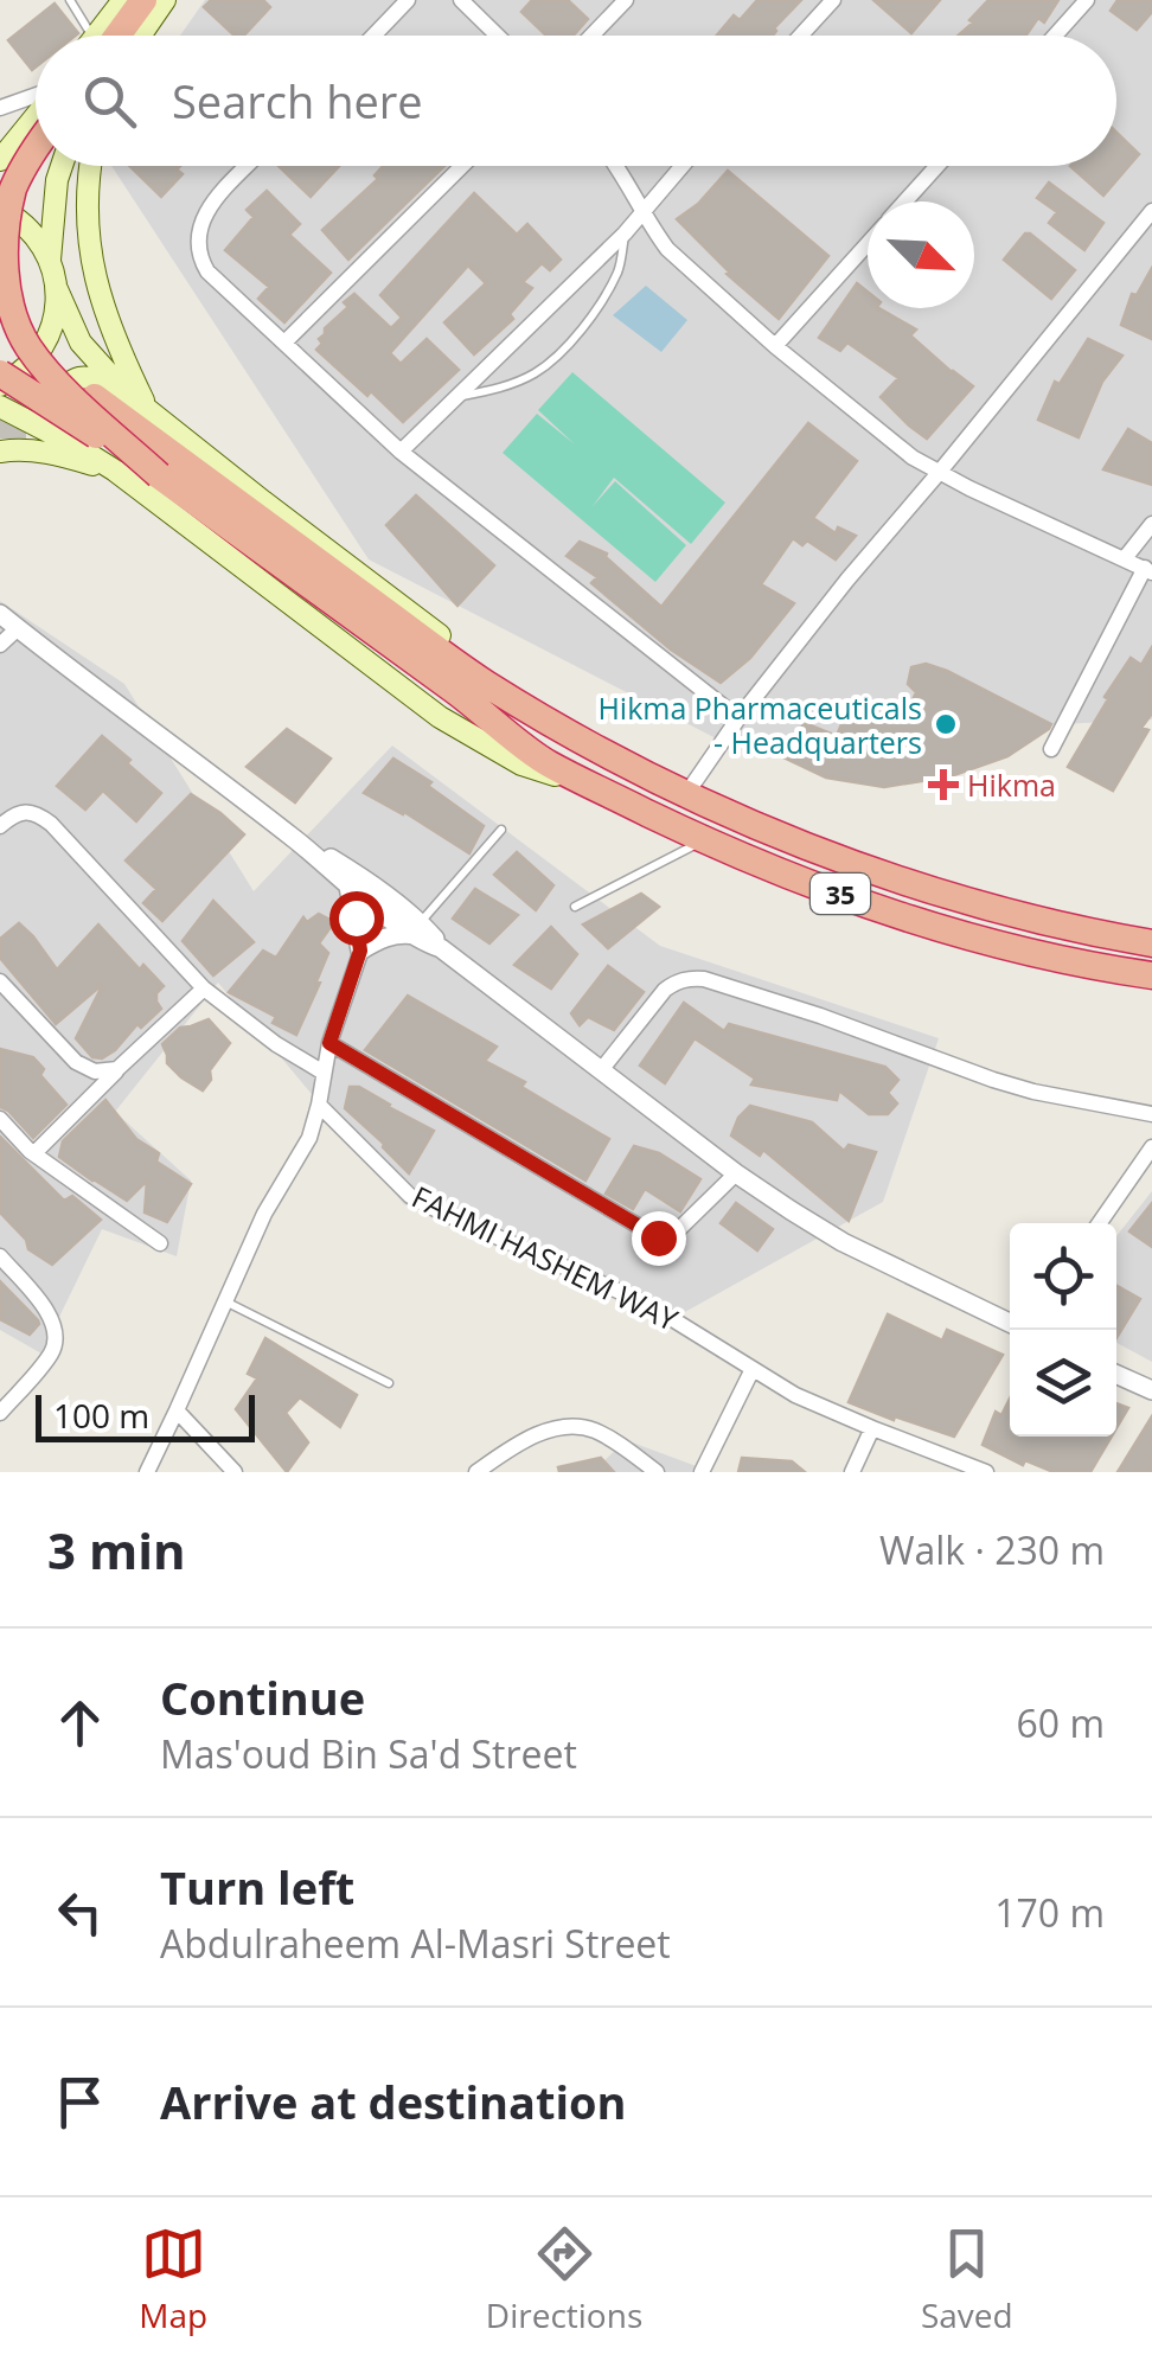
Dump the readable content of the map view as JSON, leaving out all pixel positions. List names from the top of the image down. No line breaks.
{"streets":{"highway":["35"],"street":["FAHMI HASHEM WAY"]},"places":{"other":["Hikma Pharmaceuticals - Headquarters"],"health":["Hikma"]},"scale_bar":"100 m","north":"bottom right","page":{"search":"Search here","scale":"100 m","heading":["3 min","Walk · 230 m"],"list":[["Continue","Mas'oud Bin Sa'd Street","60 m"],["Turn left","Abdulraheem Al-Masri Street","170 m"],"Arrive at destination"],"nav":["Map","Directions","Saved"]}}
